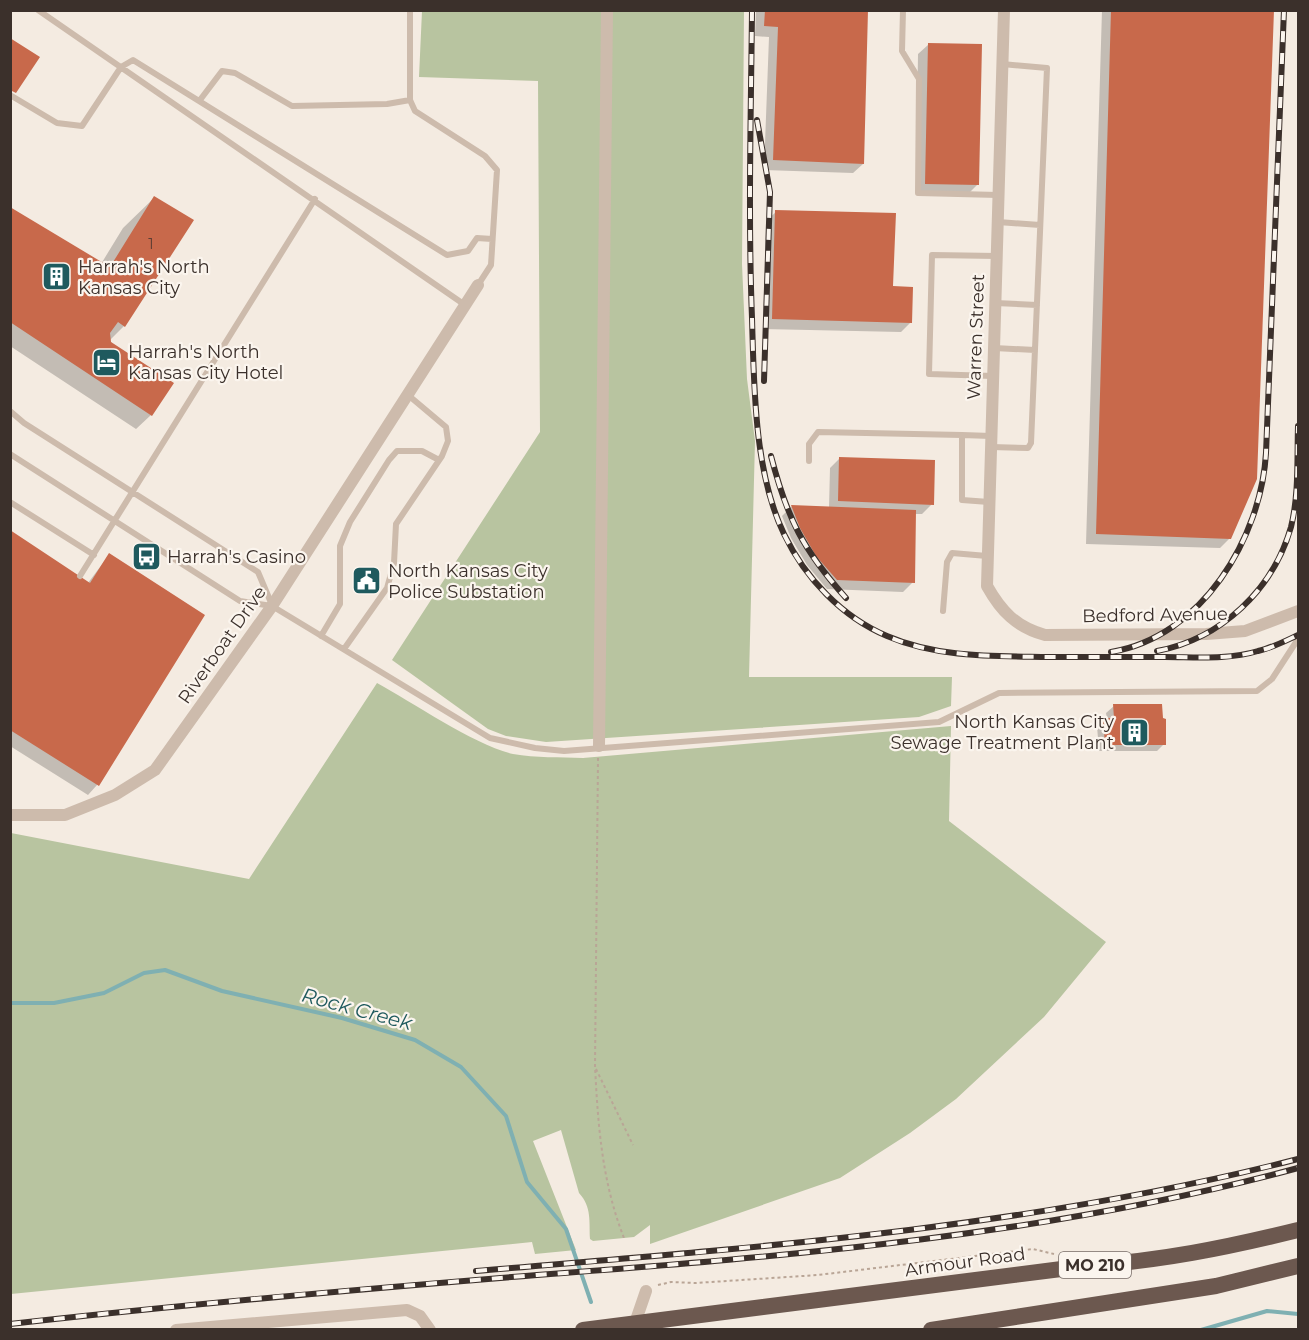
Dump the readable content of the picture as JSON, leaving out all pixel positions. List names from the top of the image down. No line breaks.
{"streets":{"highway":["Armour Road","MO 210"],"street":["Warren Street","Bedford Avenue","Riverboat Drive"]},"crossings":[["Warren Street","Bedford Avenue"],["Armour Road","MO 210"]],"water":["Rock Creek"],"places":{"building":["Harrah's North Kansas City","North Kansas City Sewage Treatment Plant"],"hotel":["Harrah's North Kansas City Hotel"],"bus stop":["Harrah's Casino"],"public building":["North Kansas City Police Substation"]},"house_numbers":["1"]}
